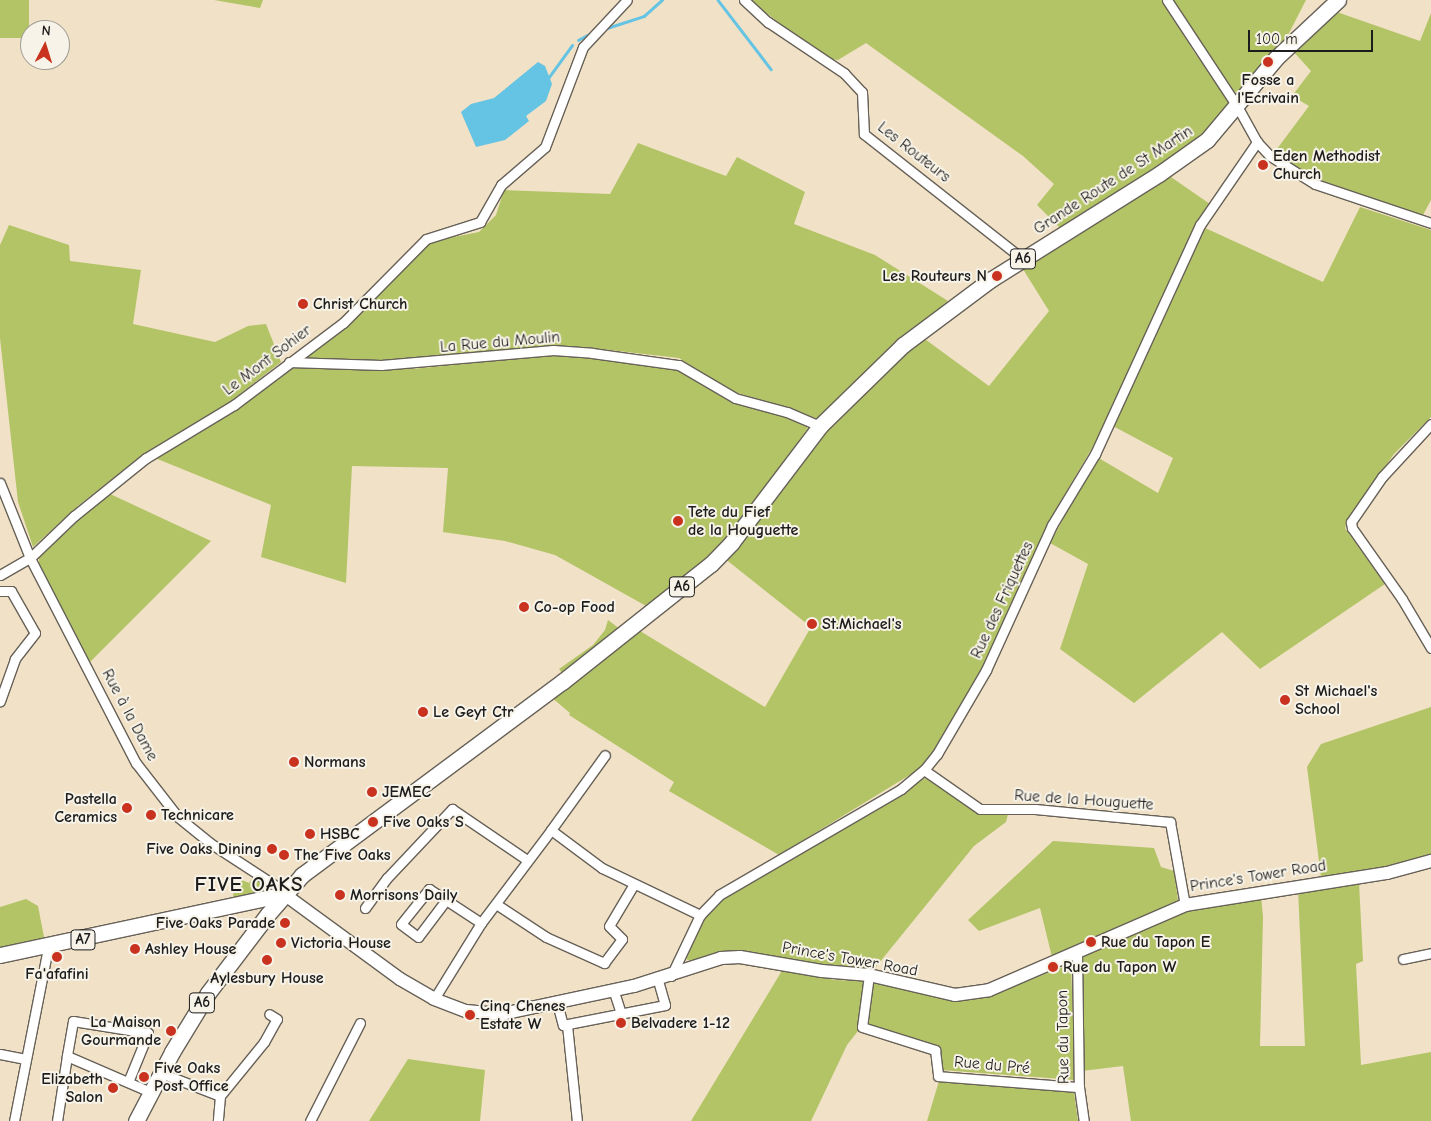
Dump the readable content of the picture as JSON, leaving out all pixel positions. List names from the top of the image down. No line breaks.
{"streets":{"main road":["Grande Route de St Martin","A6","Prince's Tower Road","A7"],"street":["Les Routeurs","La Rue du Moulin","Le Mont Sohier","Rue des Friquettes","Rue à la Dame","Rue de la Houguette","Rue du Tapon","Rue du Pré"]},"crossings":[["Les Routeurs","Grande Route de St Martin"],["Grande Route de St Martin","A6"],["Grande Route de St Martin","La Rue du Moulin"],["A6","La Rue du Moulin"],["A6","Rue à la Dame"],["A6","Prince's Tower Road"],["A6","A7"],["La Rue du Moulin","Le Mont Sohier"],["Le Mont Sohier","Rue à la Dame"],["Rue des Friquettes","Rue de la Houguette"],["Rue des Friquettes","Prince's Tower Road"],["Rue à la Dame","Prince's Tower Road"],["Rue à la Dame","A7"],["Rue de la Houguette","Prince's Tower Road"],["Prince's Tower Road","A7"],["Prince's Tower Road","Rue du Tapon"],["Prince's Tower Road","Rue du Pré"],["Rue du Tapon","Rue du Pré"]],"districts":["FIVE OAKS"],"places":["Fosse a l'Ecrivain","Eden Methodist Church","Les Routeurs N","Christ Church","Tete du Fief de la Houguette","Co-op Food","St.Michael's","St Michael's School","Le Geyt Ctr","Normans","JEMEC","Pastella Ceramics","Technicare","Five Oaks S","HSBC","Five Oaks Dining","The Five Oaks","Morrisons Daily","Five Oaks Parade","Rue du Tapon E","Victoria House","Ashley House","Fa'afafini","Aylesbury House","Rue du Tapon W","Cinq Chenes Estate W","Belvadere 1-12","La Maison Gourmande","Five Oaks Post Office","Elizabeth Salon"],"scale_bar":"100 m","north":"top"}
